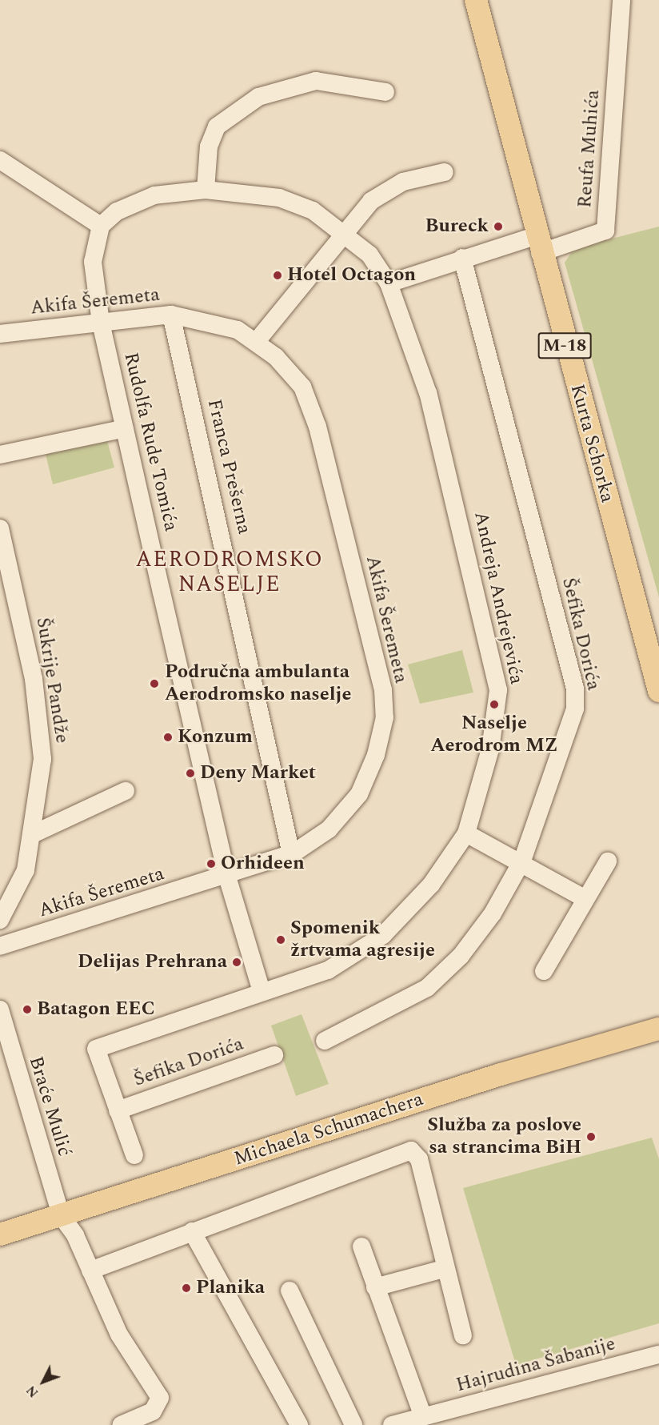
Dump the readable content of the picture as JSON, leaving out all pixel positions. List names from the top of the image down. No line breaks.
{"streets":{"main road":["M-18","Kurta Schorka","Michaela Schumachera"],"street":["Reufa Muhića","Akifa Šeremeta","Rudolfa Rude Tomića","Franca Prešerna","Andreja Andrejevića","Šefika Dorića","Šukrije Pandže","Braće Mulić","Hajrudina Šabanije"]},"crossings":[["Reufa Muhića","Kurta Schorka"],["Akifa Šeremeta","Rudolfa Rude Tomića"],["Akifa Šeremeta","Franca Prešerna"],["Rudolfa Rude Tomića","Andreja Andrejevića"],["Andreja Andrejevića","Šefika Dorića"],["Braće Mulić","Michaela Schumachera"]],"districts":["AERODROMSKO NASELJE"],"places":["Bureck","Hotel Octagon","Područna ambulanta Aerodromsko naselje","Naselje Aerodrom MZ","Konzum","Deny Market","Orhideen","Spomenik žrtvama agresije","Delijas Prehrana","Batagon EEC","Služba za poslove sa strancima BiH","Planika"],"north":"bottom left"}
